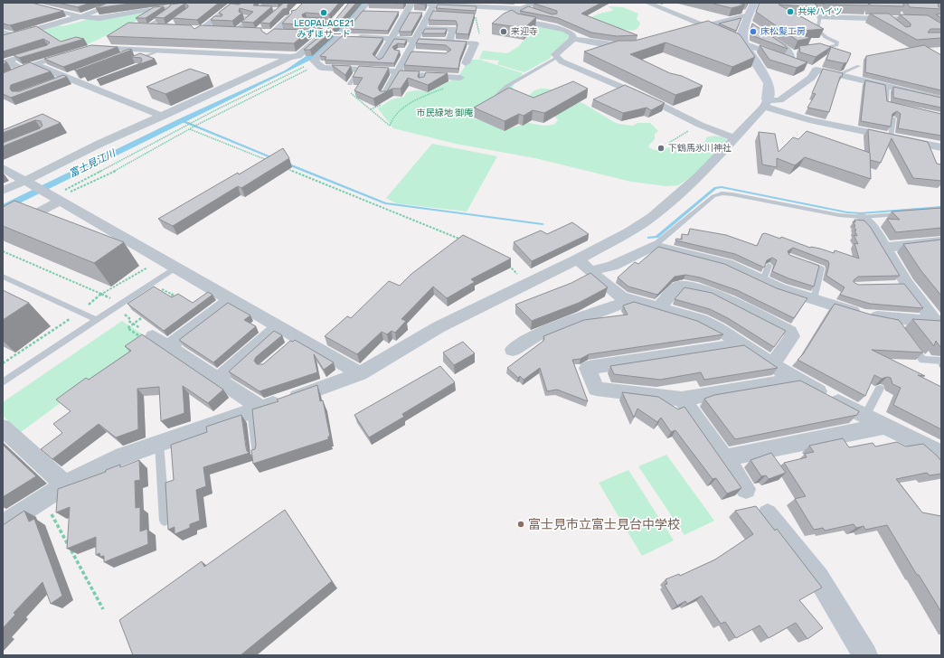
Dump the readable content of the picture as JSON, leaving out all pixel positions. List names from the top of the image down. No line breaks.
{"water":["富士見江川"],"parks":["市民緑地 御庵"],"places":["共栄ハイツ","LEOPALACE21 みずほサード","来迎寺","床松髪工房","下鶴馬氷川神社","富士見市立富士見台中学校"]}
